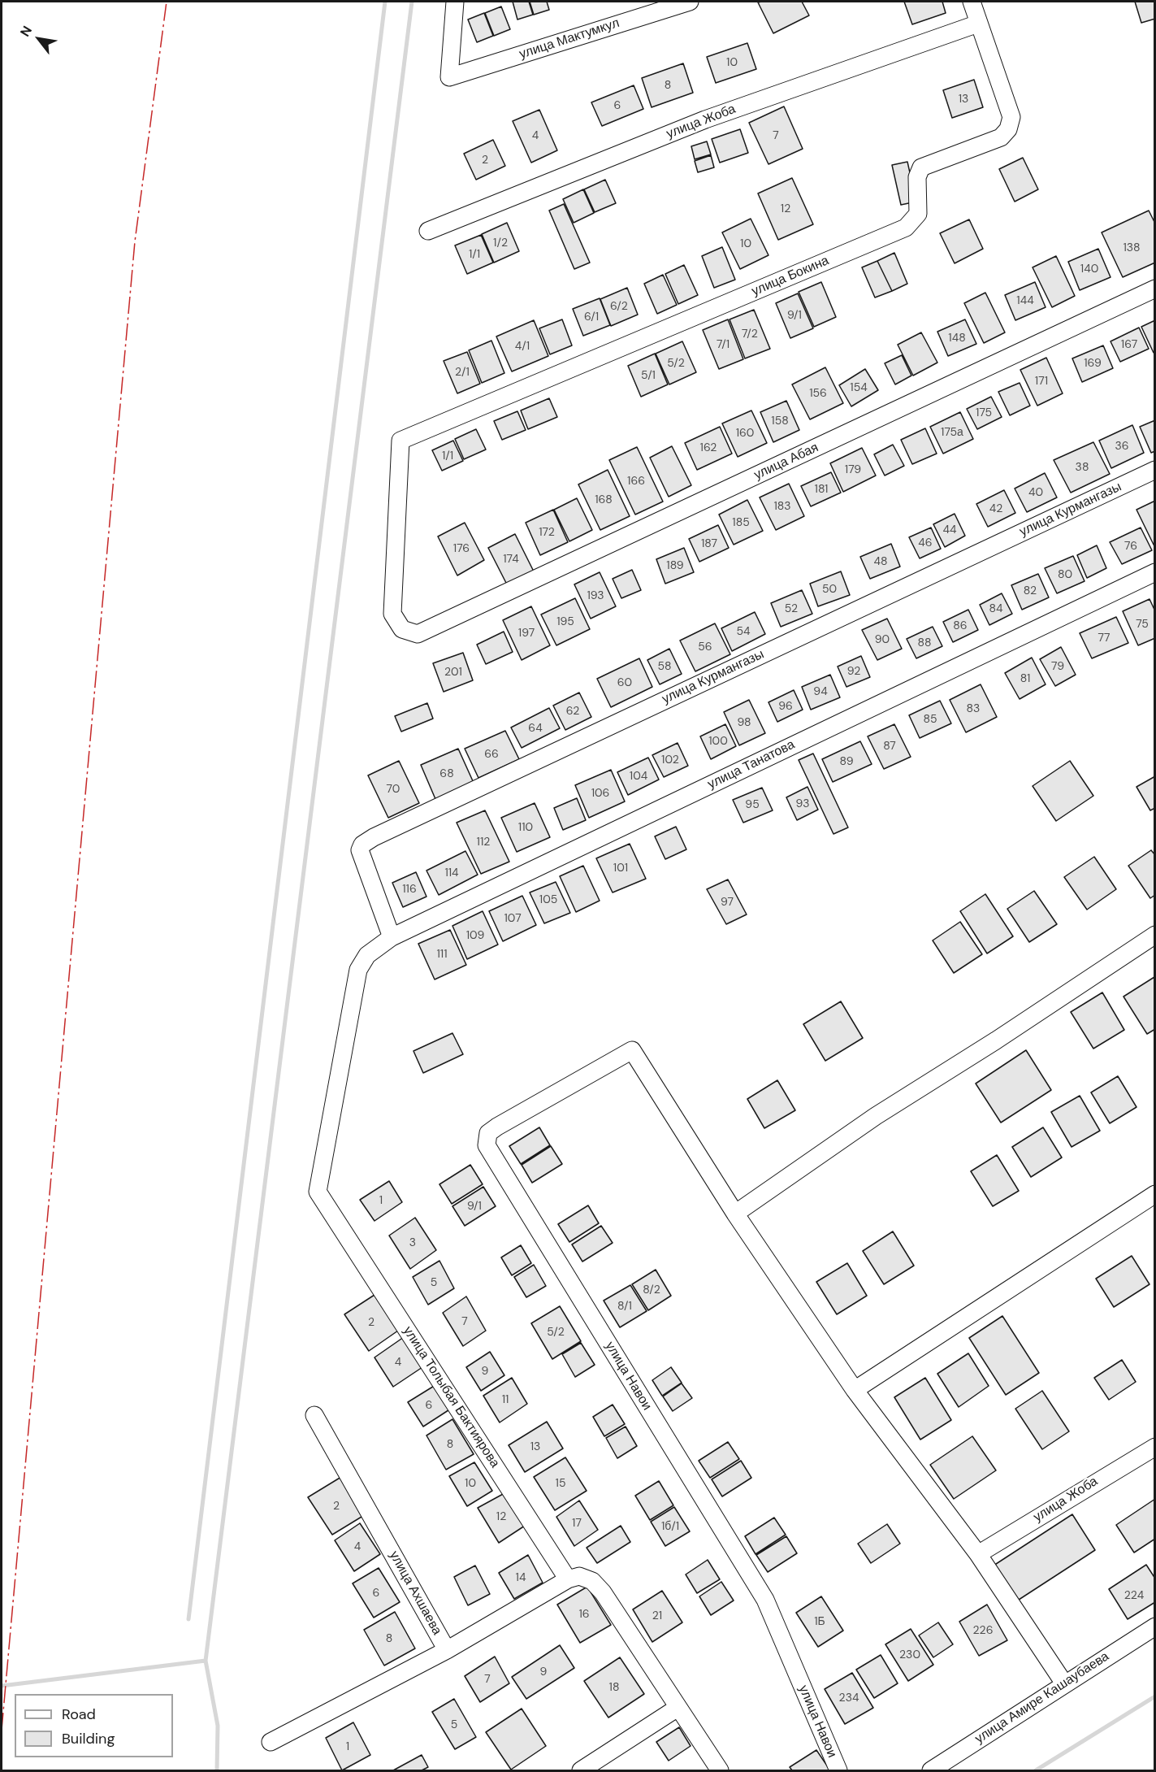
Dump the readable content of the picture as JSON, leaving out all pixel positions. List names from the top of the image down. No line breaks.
{"streets":{"street":["улица Мактумкул","улица Жоба","улица Бокина","улица Абая","улица Курмангазы","улица Танатова","улица Навои","улица Толыбая Бактиярова","улица Ахшаева","улица Амире Кашаубаева"]},"crossings":[["улица Жоба","улица Бокина"],["улица Бокина","улица Абая"],["улица Курмангазы","улица Танатова"],["улица Танатова","улица Толыбая Бактиярова"],["улица Толыбая Бактиярова","улица Ахшаева"]],"house_numbers":["10","8","13","6","4","7","2","12","1/2","10","138","1/1","140","144","6/2","9/1","6/1","7/2","148","7/1","167","4/1","5/2","169","2/1","5/1","171","154","156","175","158","175а","160","36","162","1/1","38","179","166","181","40","168","183","42","185","44","172","46","187","76","176","174","48","189","80","50","82","193","52","84","195","75","86","54","197","77","90","88","56","58","79","92","201","81","60","94","96","83","62","85","98","64","100","87","66","102","89","68","104","70","106","93","95","110","112","101","114","116","105","97","107","109","111","1","9/1","3","5","8/2","8/1","7","2","5/2","4","9","11","6","8","13","10","15","2","12","17","1б/1","4","14","6","224","16","21","1Б","226","8","230","9","7","18","234","5","1"],"legend":["Road","Building"],"north":"top left"}
